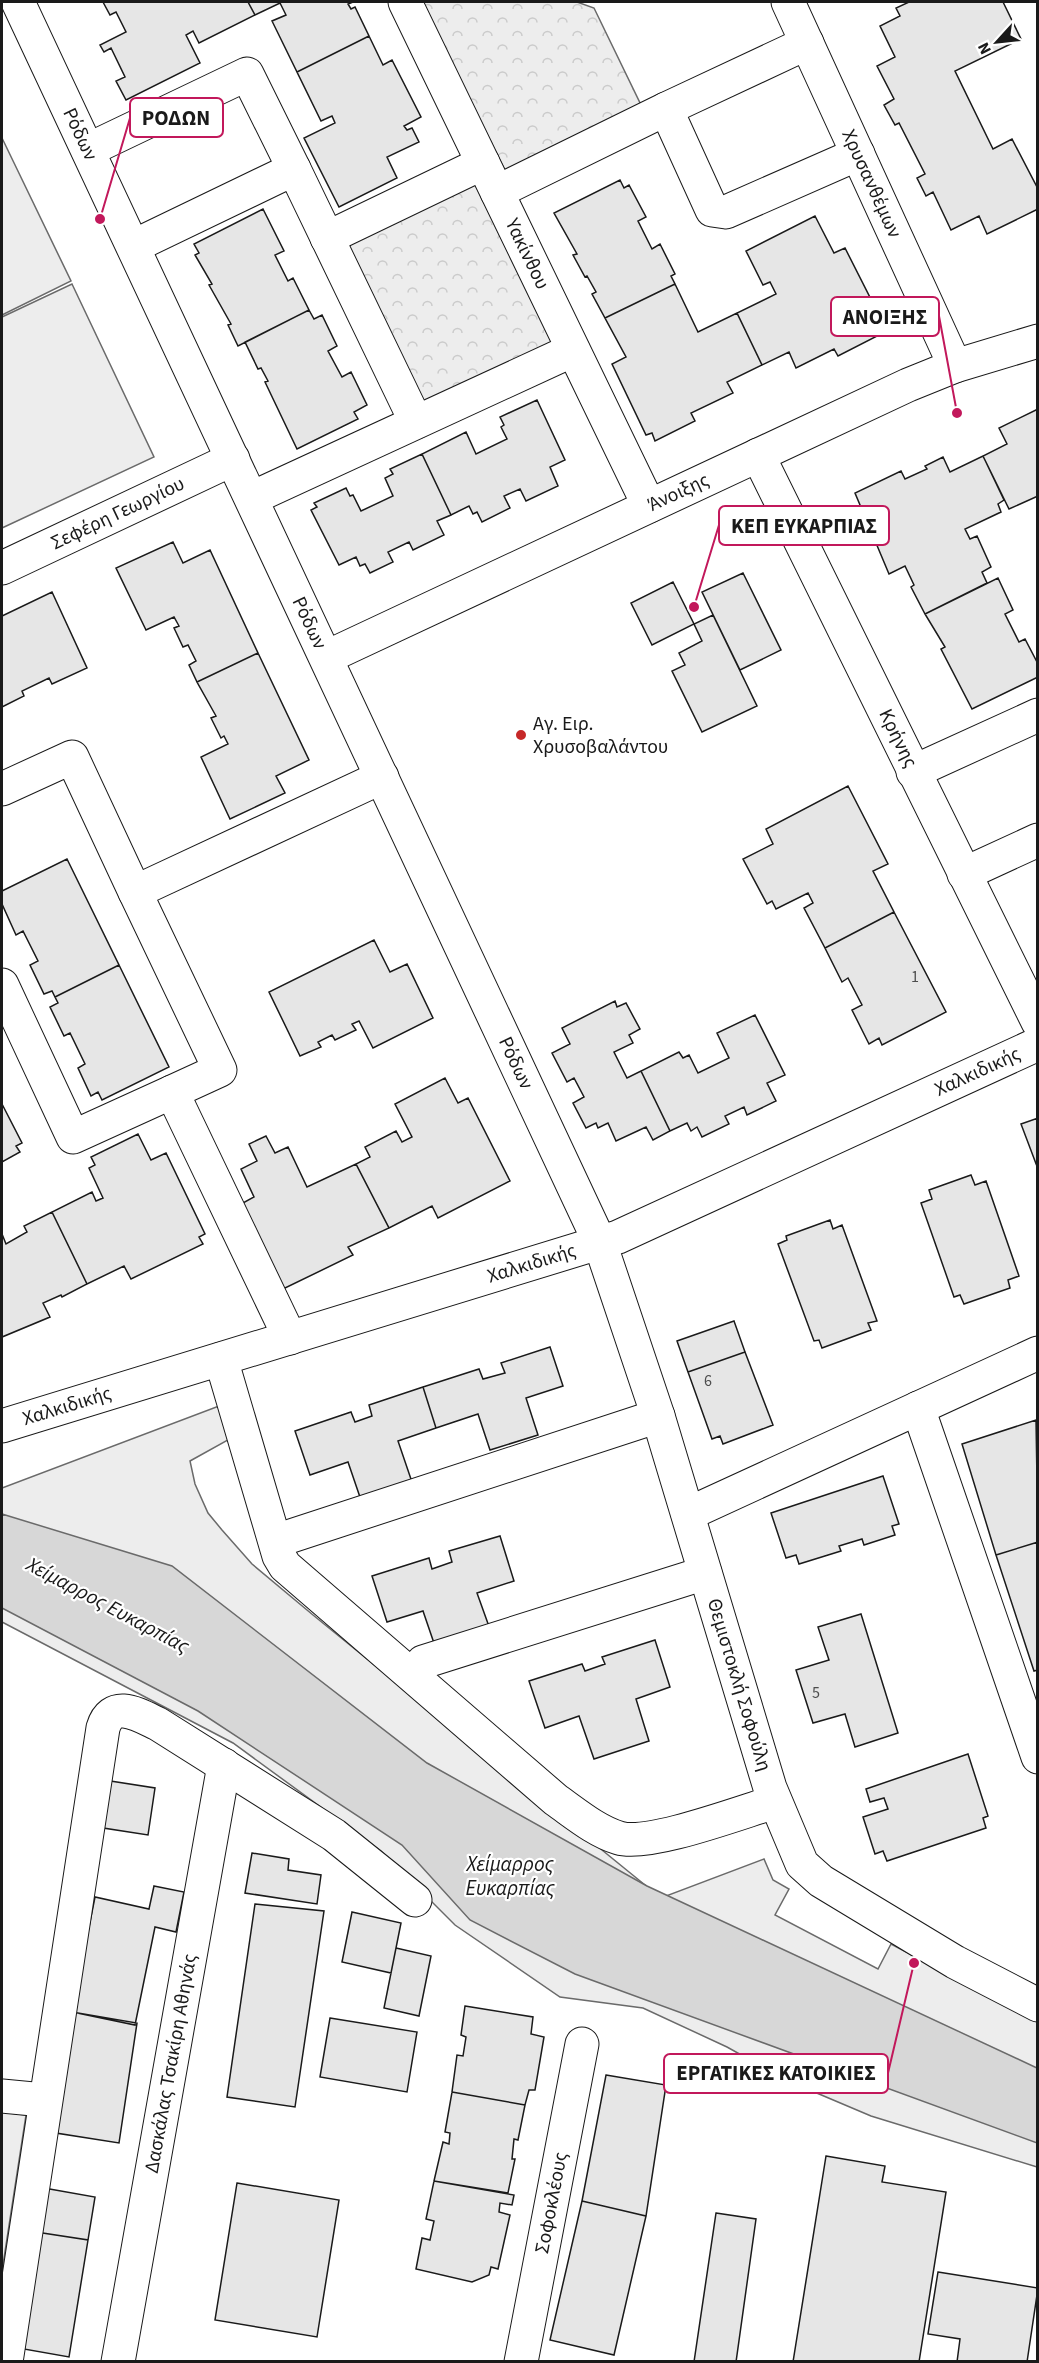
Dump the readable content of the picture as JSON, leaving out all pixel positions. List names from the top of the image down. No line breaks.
{"streets":{"street":["Ρόδων","Χρυσανθέμων","Υακίνθου","Άνοιξης","Σεφέρη Γεωργίου","Κρήνης","Χαλκιδικής","Θεμιστοκλή Σοφούλη","Δασκάλας Τσακίρη Αθηνάς","Σοφοκλέους"]},"crossings":[["Ρόδων","Άνοιξης"],["Ρόδων","Σεφέρη Γεωργίου"],["Ρόδων","Χαλκιδικής"],["Ρόδων","Θεμιστοκλή Σοφούλη"],["Χρυσανθέμων","Άνοιξης"],["Υακίνθου","Άνοιξης"],["Άνοιξης","Κρήνης"],["Χαλκιδικής","Θεμιστοκλή Σοφούλη"]],"water":["Χείμαρρος Ευκαρπίας"],"places":["ΡΟΔΩΝ","ΑΝΟΙΞΗΣ","ΚΕΠ ΕΥΚΑΡΠΙΑΣ","Αγ. Ειρ. Χρυσοβαλάντου","ΕΡΓΑΤΙΚΕΣ ΚΑΤΟΙΚΙΕΣ"],"house_numbers":["1","6","5"],"north":"bottom left"}
